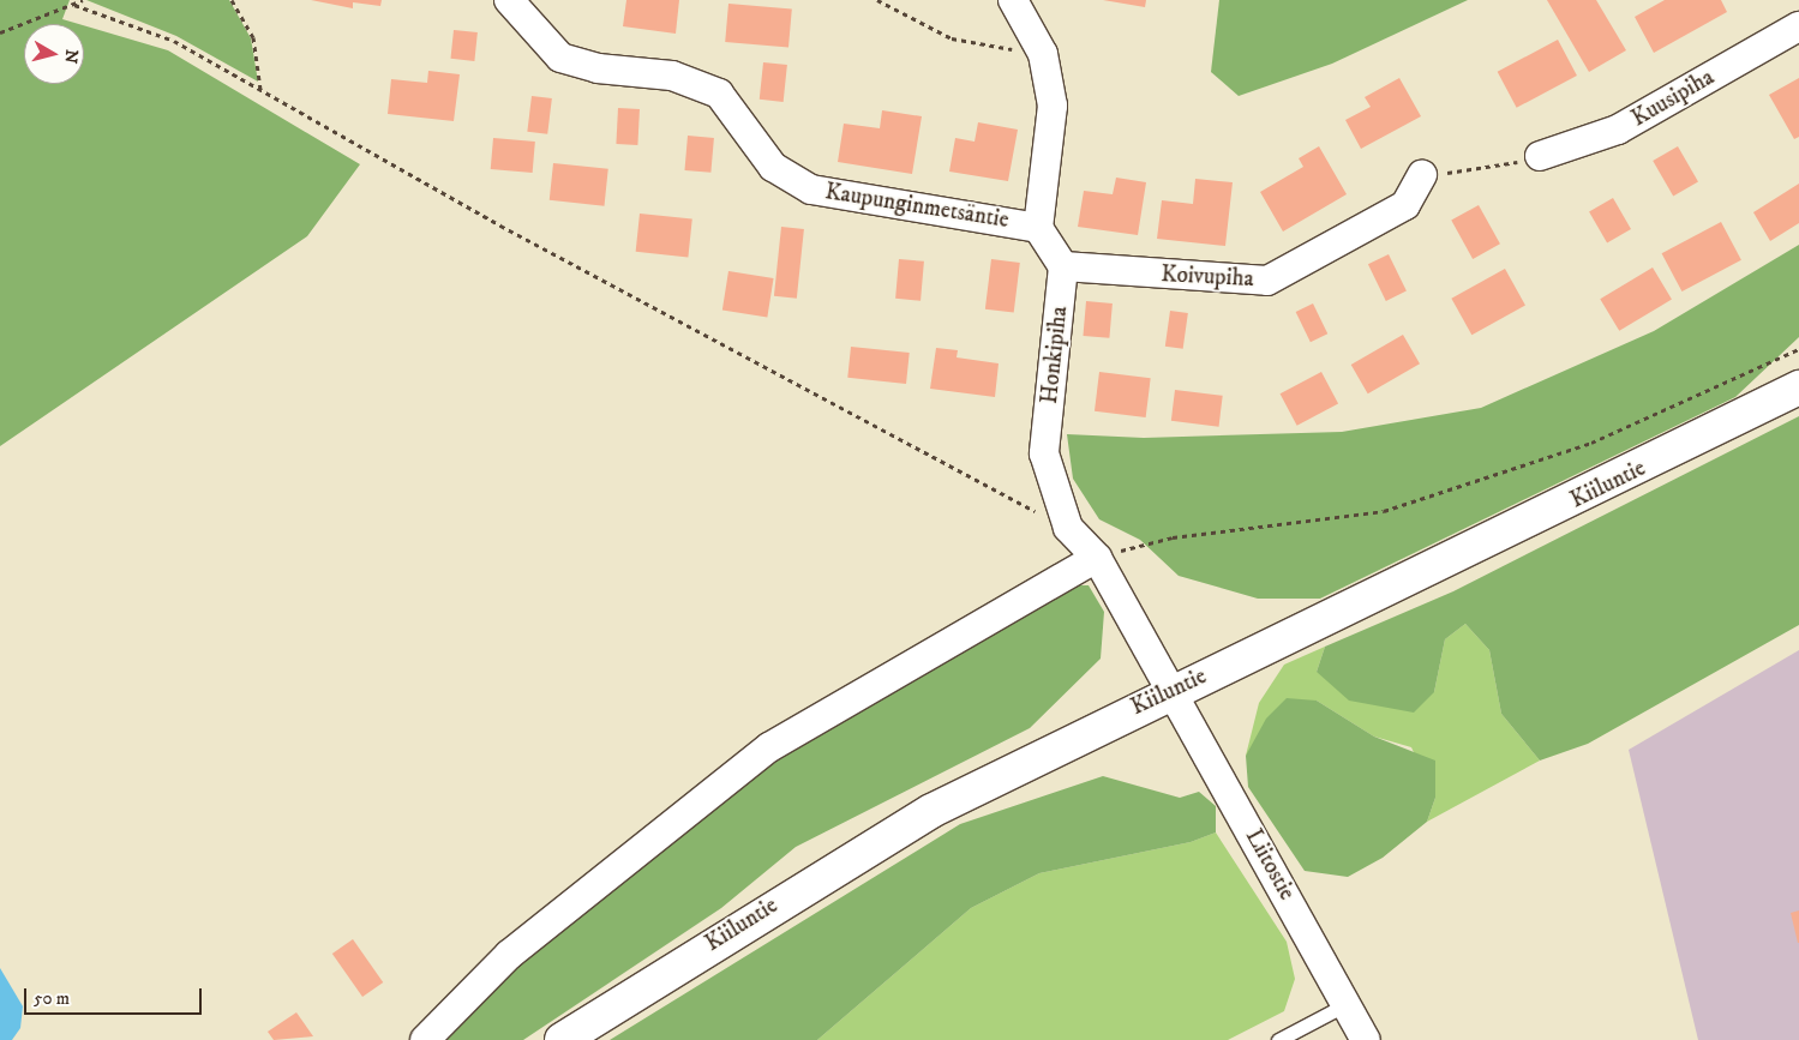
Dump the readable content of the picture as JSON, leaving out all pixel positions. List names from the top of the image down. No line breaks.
{"streets":{"street":["Kuusipiha","Kaupunginmetsäntie","Koivupiha","Honkipiha","Kiiluntie","Liitostie"]},"crossings":[["Koivupiha","Honkipiha"],["Honkipiha","Kiiluntie"],["Honkipiha","Liitostie"],["Kiiluntie","Liitostie"]],"scale_bar":"50 m","north":"right"}
